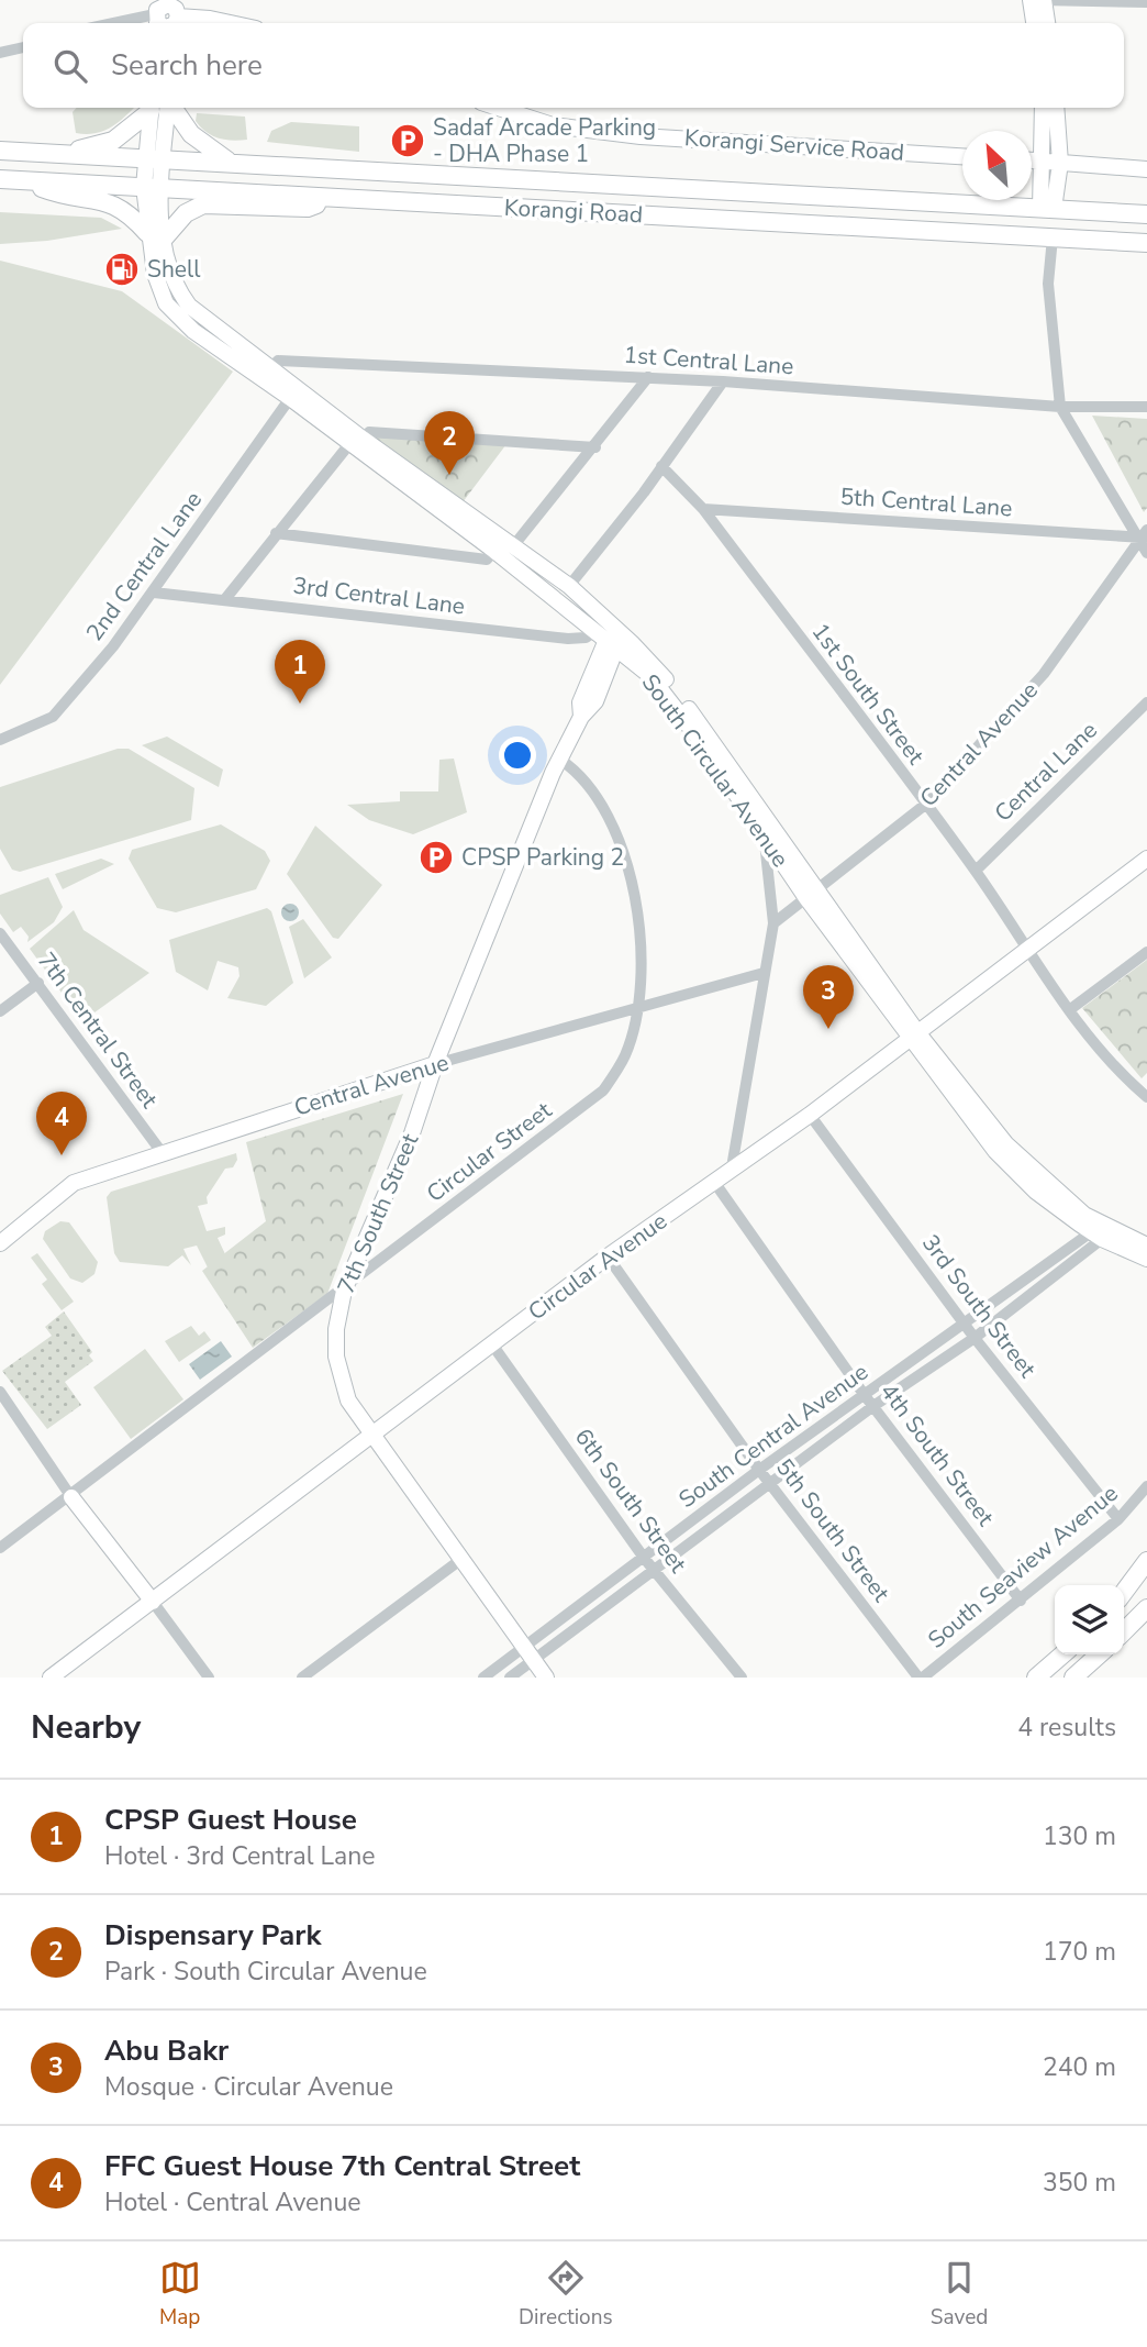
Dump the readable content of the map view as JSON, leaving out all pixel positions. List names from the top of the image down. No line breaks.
{"streets":{"main road":["Korangi Road"],"street":["Korangi Service Road","1st Central Lane","5th Central Lane","2nd Central Lane","3rd Central Lane","1st South Street","Central Avenue","South Circular Avenue","Central Lane","7th Central Street","Circular Street","7th South Street","Circular Avenue","3rd South Street","South Central Avenue","4th South Street","6th South Street","5th South Street","South Seaview Avenue"]},"crossings":[["Korangi Road","South Circular Avenue"],["1st Central Lane","South Circular Avenue"],["5th Central Lane","1st South Street"],["5th Central Lane","Central Avenue"],["2nd Central Lane","3rd Central Lane"],["2nd Central Lane","South Circular Avenue"],["3rd Central Lane","South Circular Avenue"],["3rd Central Lane","7th South Street"],["1st South Street","Central Avenue"],["1st South Street","Central Lane"],["1st South Street","Circular Avenue"],["Central Avenue","South Circular Avenue"],["Central Avenue","7th Central Street"],["Central Avenue","Circular Street"],["Central Avenue","7th South Street"],["South Circular Avenue","7th South Street"],["South Circular Avenue","Circular Avenue"],["South Circular Avenue","South Central Avenue"],["Circular Street","7th South Street"],["7th South Street","Circular Avenue"],["7th South Street","South Central Avenue"],["Circular Avenue","3rd South Street"],["Circular Avenue","4th South Street"],["Circular Avenue","6th South Street"],["Circular Avenue","5th South Street"],["3rd South Street","South Central Avenue"],["3rd South Street","South Seaview Avenue"],["South Central Avenue","4th South Street"],["South Central Avenue","6th South Street"],["South Central Avenue","5th South Street"],["4th South Street","South Seaview Avenue"],["5th South Street","South Seaview Avenue"]],"places":{"parking":["Sadaf Arcade Parking - DHA Phase 1","CPSP Parking 2"],"fuel station":["Shell"]},"north":"top left","page":{"search":"Search here","pins":["2","1","3","4"],"heading":["Nearby","4 results"],"list":[{"mark":"1","name":"CPSP Guest House","note":"Hotel · 3rd Central Lane","value":"130 m"},{"mark":"2","name":"Dispensary Park","note":"Park · South Circular Avenue","value":"170 m"},{"mark":"3","name":"Abu Bakr","note":"Mosque · Circular Avenue","value":"240 m"},{"mark":"4","name":"FFC Guest House 7th Central Street","note":"Hotel · Central Avenue","value":"350 m"}],"nav":["Map","Directions","Saved"]}}
